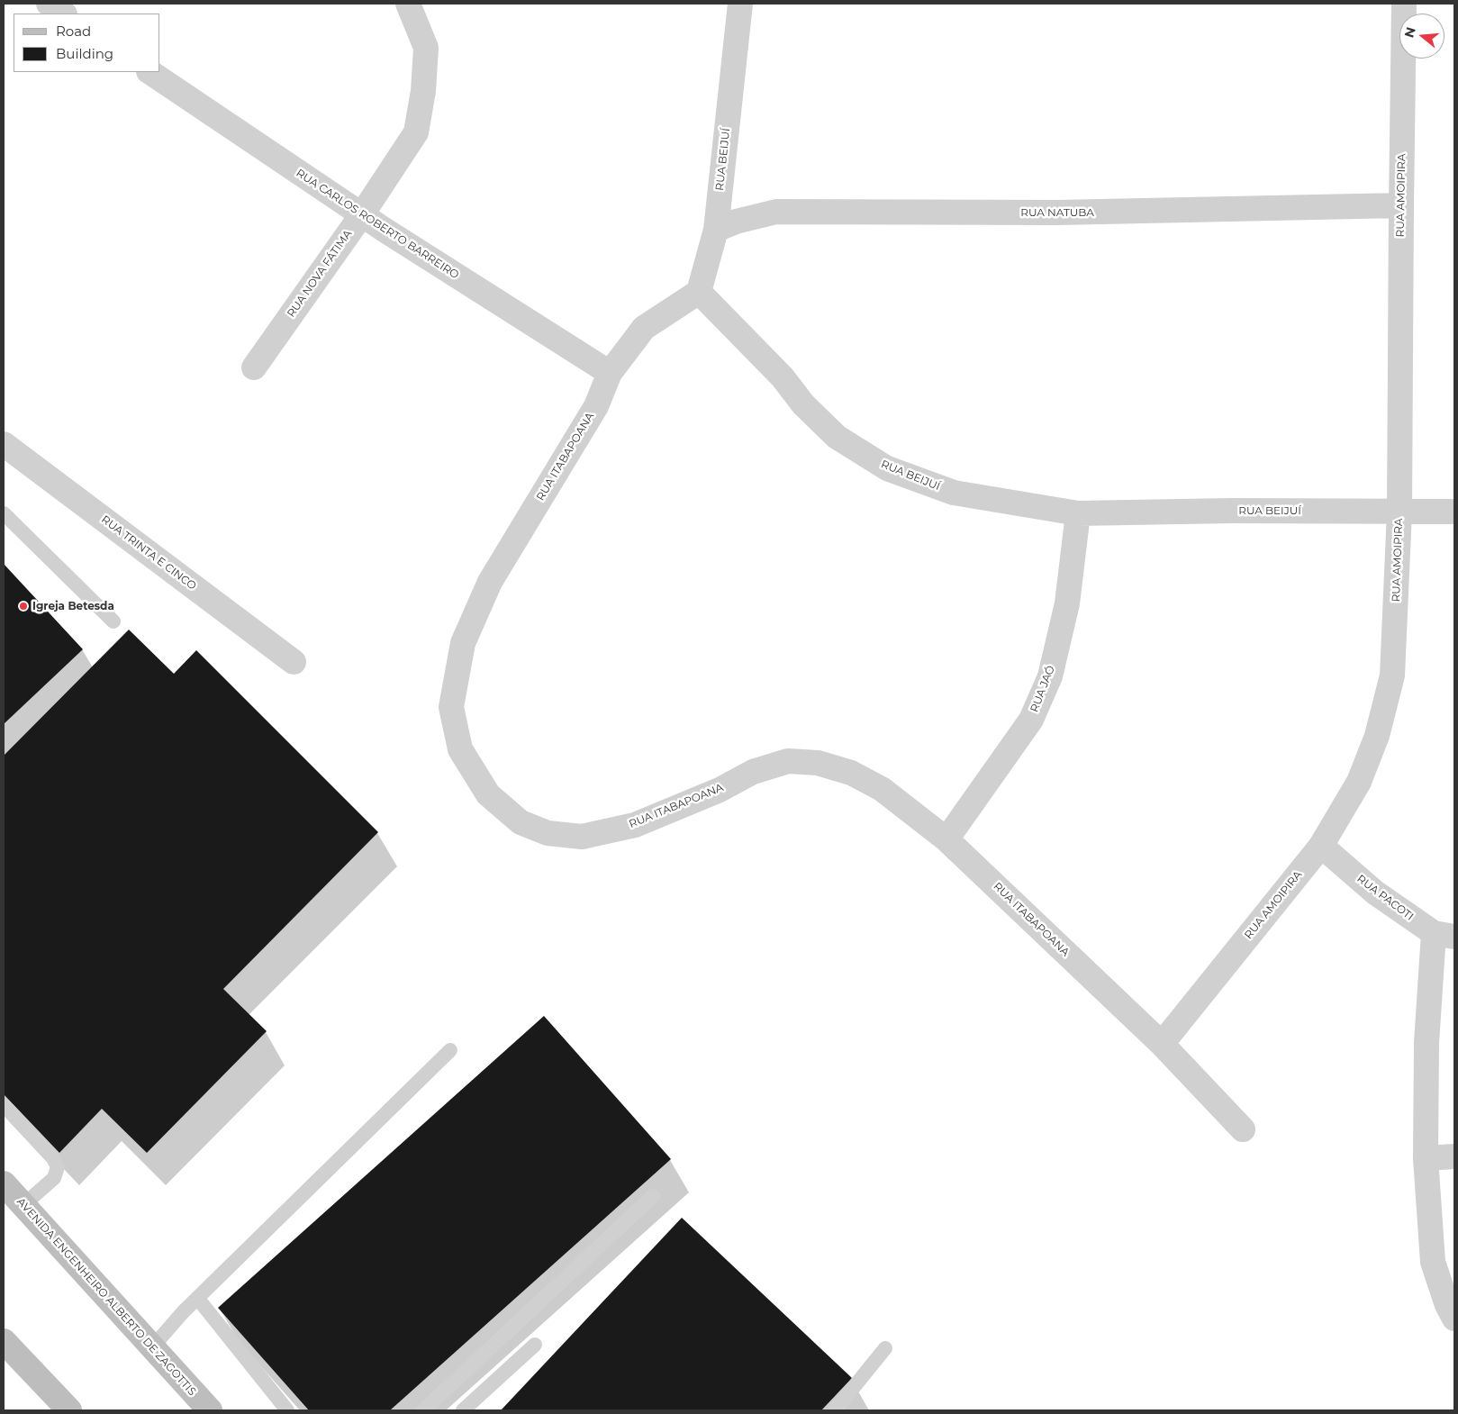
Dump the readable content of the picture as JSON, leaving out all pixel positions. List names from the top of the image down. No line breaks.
{"streets":{"main road":["AVENIDA ENGENHEIRO ALBERTO DE ZAGOTTIS"],"street":["RUA BEIJUÍ","RUA AMOIPIRA","RUA NATUBA","RUA CARLOS ROBERTO BARREIRO","RUA NOVA FÁTIMA","RUA ITABAPOANA","RUA TRINTA E CINCO","RUA JAÓ","RUA PACOTI"]},"crossings":[["RUA BEIJUÍ","RUA AMOIPIRA"],["RUA BEIJUÍ","RUA NATUBA"],["RUA BEIJUÍ","RUA ITABAPOANA"],["RUA BEIJUÍ","RUA JAÓ"],["RUA AMOIPIRA","RUA NATUBA"],["RUA AMOIPIRA","RUA ITABAPOANA"],["RUA AMOIPIRA","RUA PACOTI"],["RUA CARLOS ROBERTO BARREIRO","RUA NOVA FÁTIMA"],["RUA CARLOS ROBERTO BARREIRO","RUA ITABAPOANA"],["RUA ITABAPOANA","RUA JAÓ"]],"places":["Igreja Betesda"],"legend":["Road","Building"],"north":"left"}
